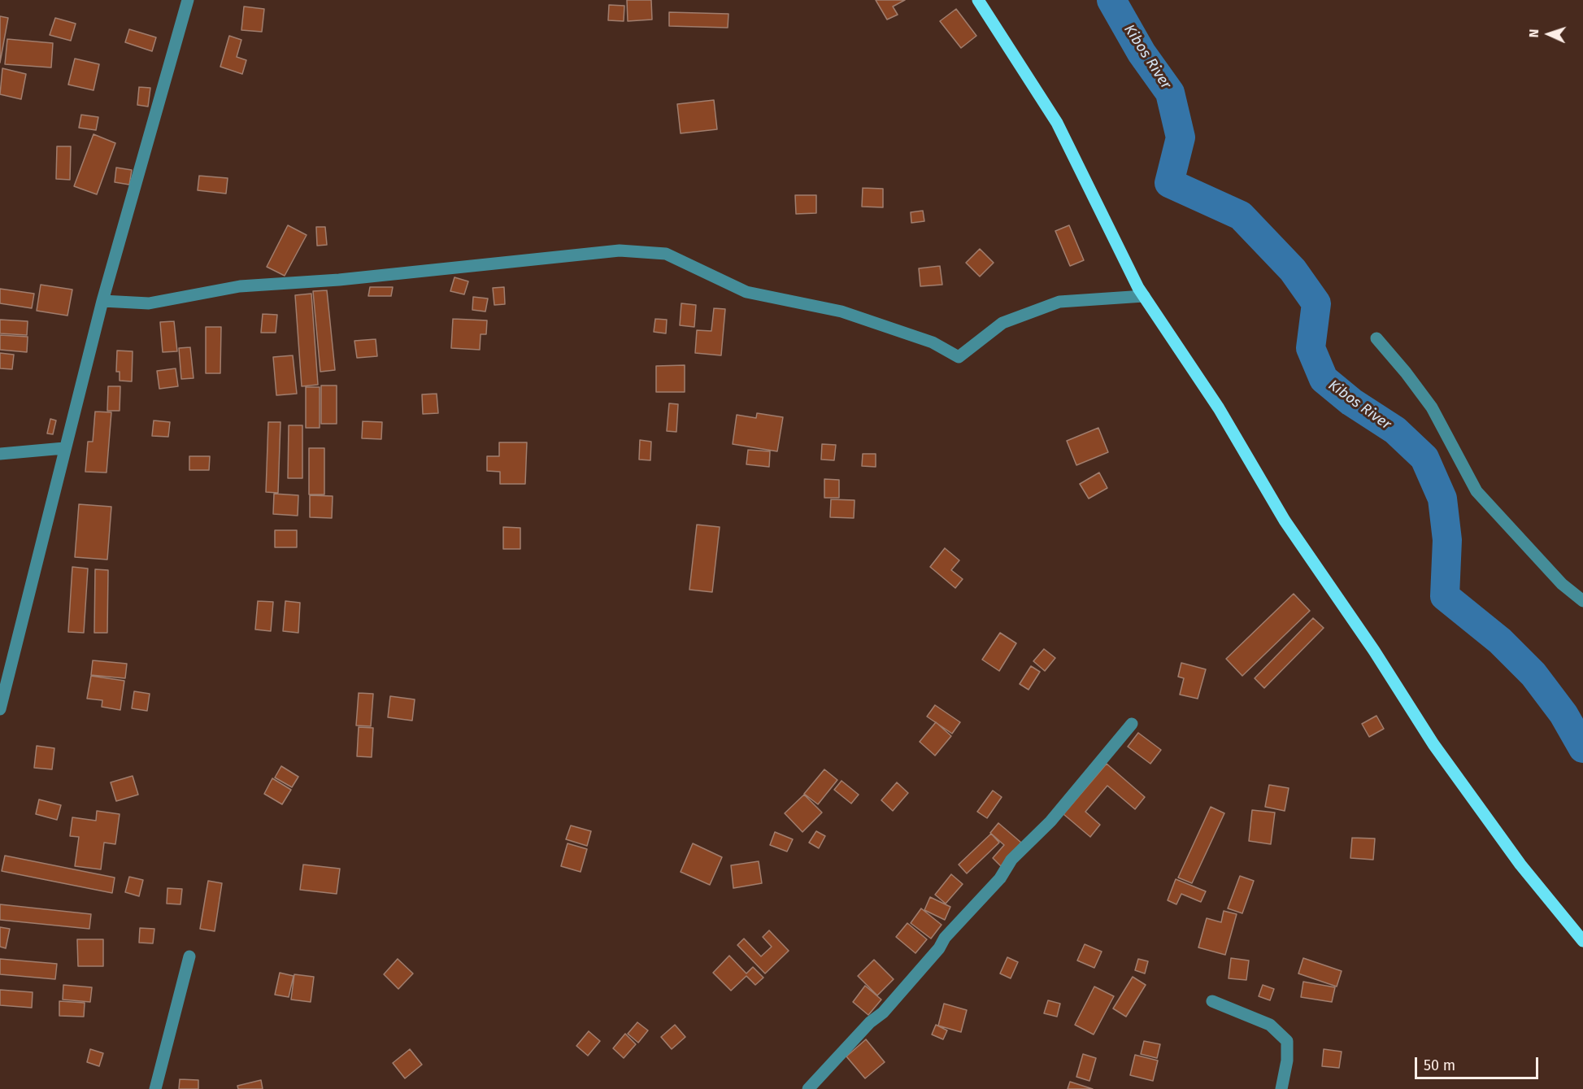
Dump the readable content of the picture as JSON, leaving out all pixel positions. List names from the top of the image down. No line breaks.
{"water":["Kibos River"],"scale_bar":"50 m","north":"left"}
